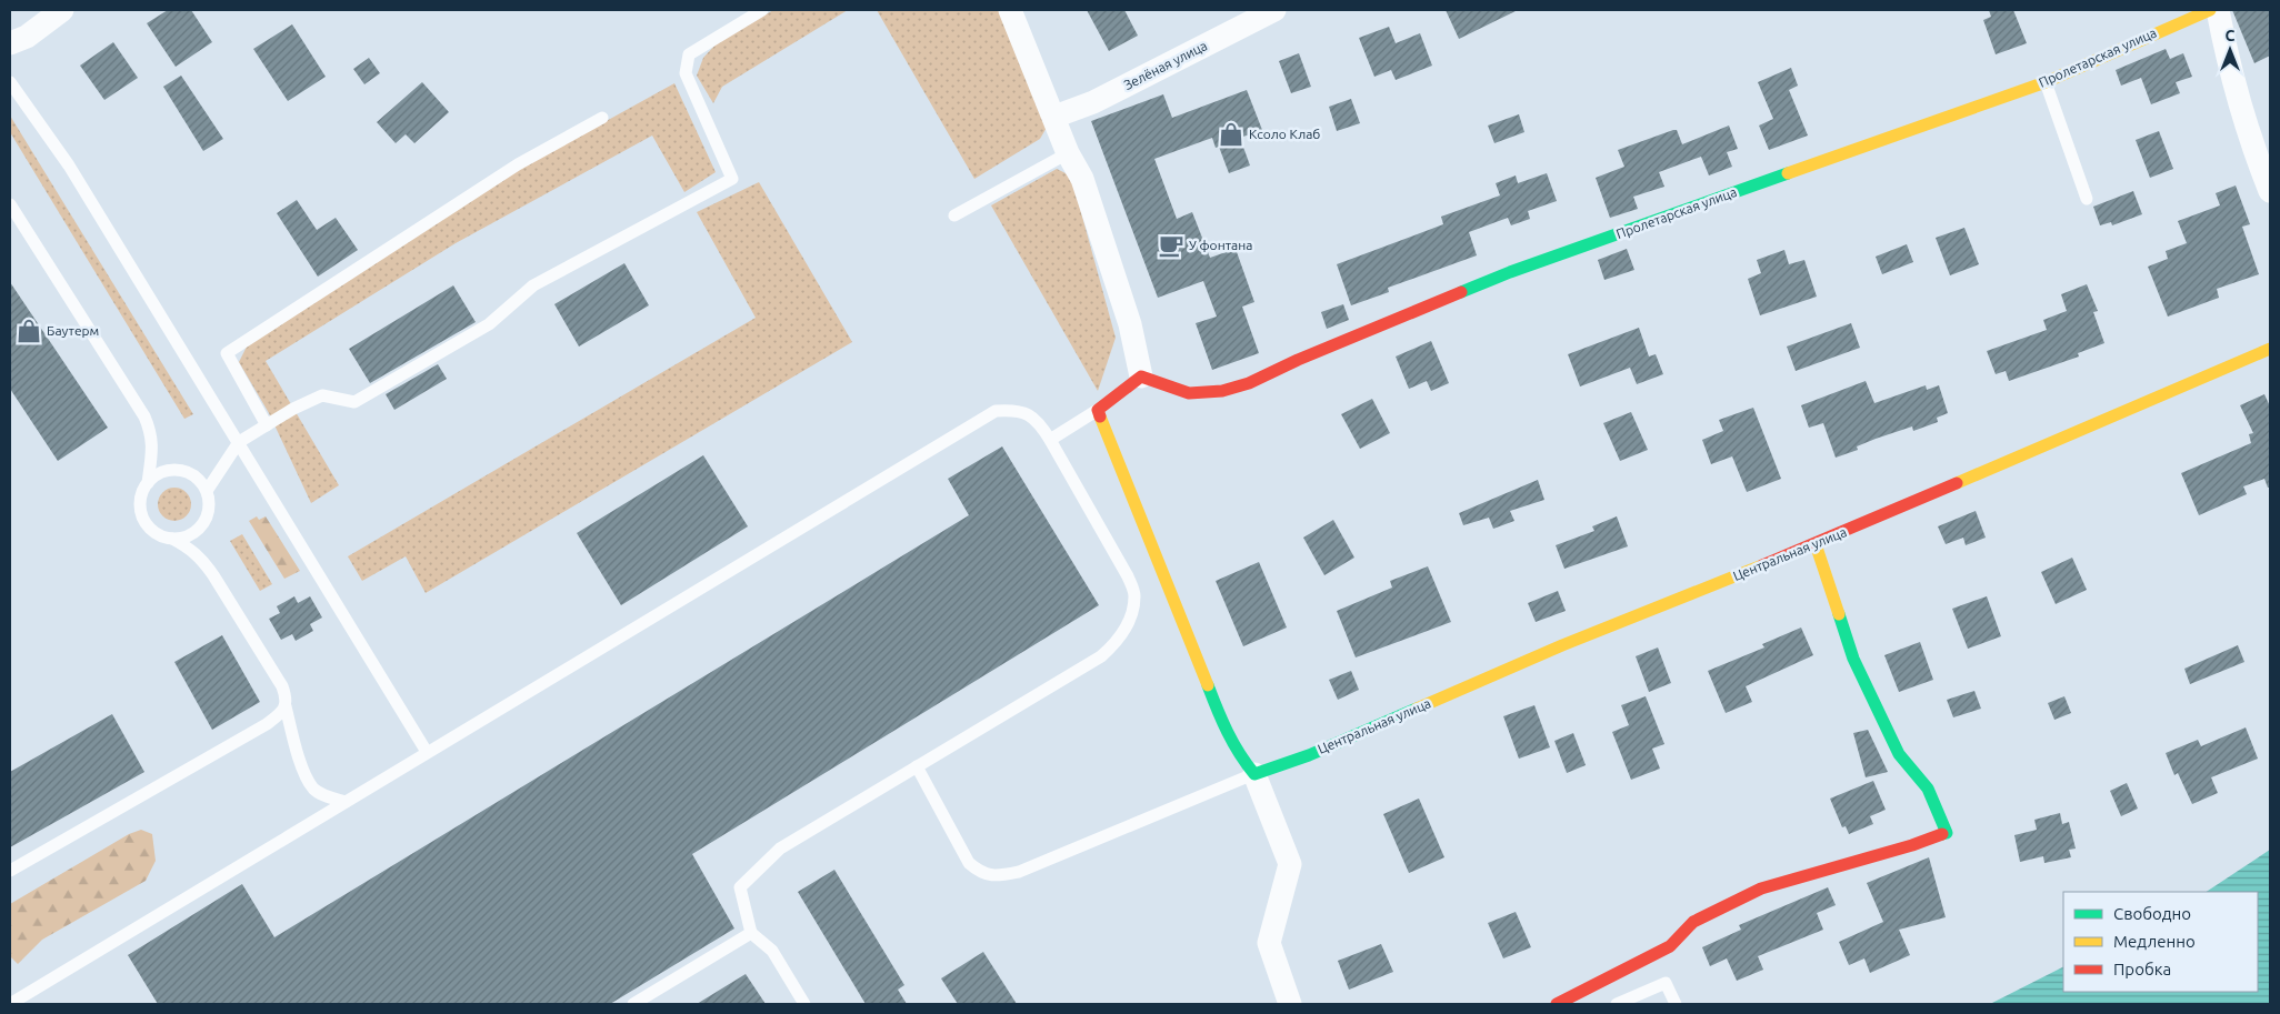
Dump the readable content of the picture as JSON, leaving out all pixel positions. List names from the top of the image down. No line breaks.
{"streets":{"street":["Пролетарская улица","Зелёная улица","Центральная улица"]},"places":{"shop":["Ксоло Клаб","Баутерм"],"cafe":["У фонтана"]},"legend":["Свободно","Медленно","Пробка"],"north":"top"}
